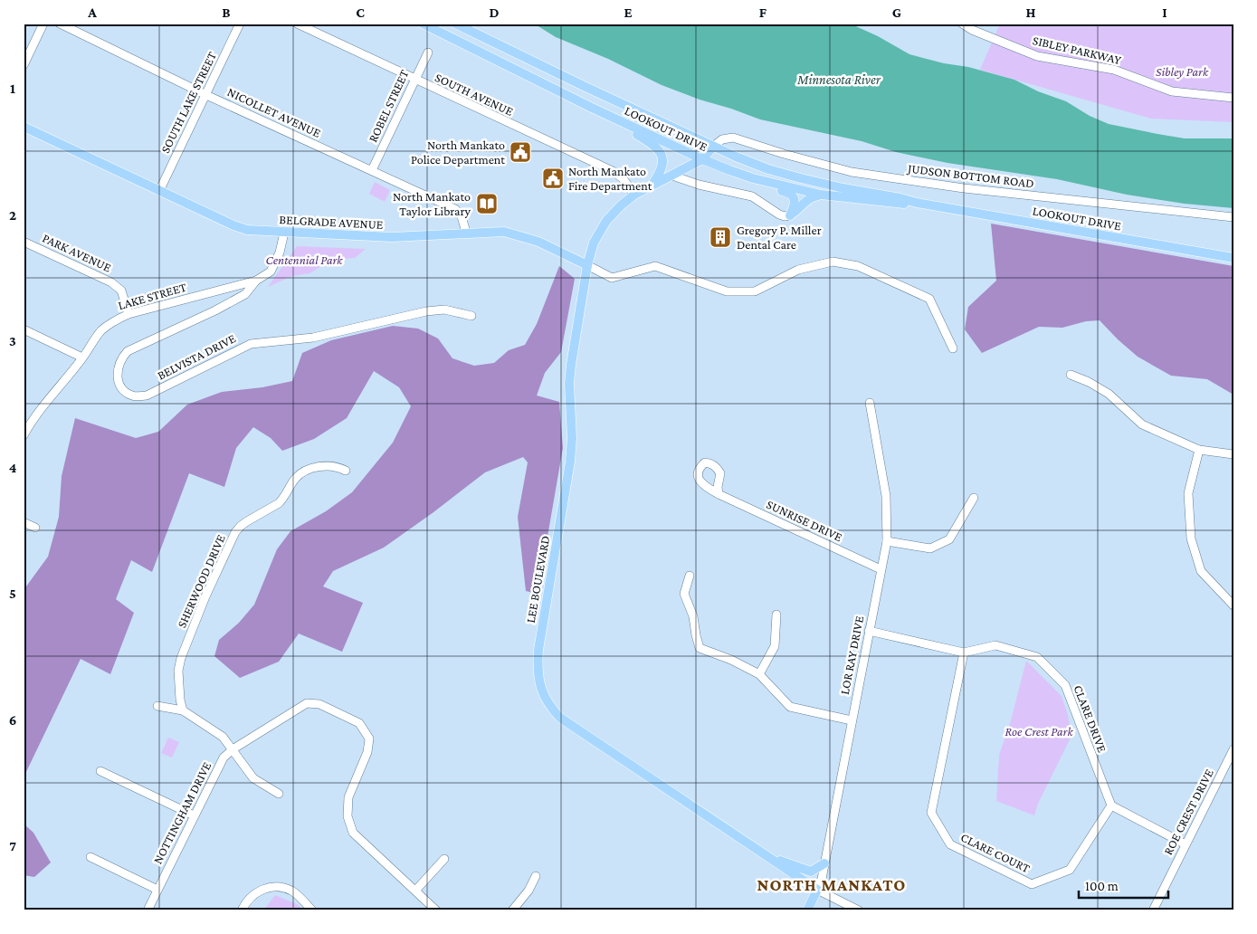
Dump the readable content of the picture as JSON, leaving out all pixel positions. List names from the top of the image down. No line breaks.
{"streets":{"main road":["LOOKOUT DRIVE","BELGRADE AVENUE","LEE BOULEVARD","LOR RAY DRIVE"],"street":["SIBLEY PARKWAY","SOUTH AVENUE","SOUTH LAKE STREET","ROBEL STREET","NICOLLET AVENUE","JUDSON BOTTOM ROAD","PARK AVENUE","LAKE STREET","BELVISTA DRIVE","SUNRISE DRIVE","SHERWOOD DRIVE","CLARE DRIVE","ROE CREST DRIVE","NOTTINGHAM DRIVE","CLARE COURT"]},"crossings":[["SOUTH AVENUE","ROBEL STREET"],["SOUTH AVENUE","LEE BOULEVARD"],["SOUTH LAKE STREET","NICOLLET AVENUE"],["SOUTH LAKE STREET","BELGRADE AVENUE"],["ROBEL STREET","NICOLLET AVENUE"],["NICOLLET AVENUE","BELGRADE AVENUE"],["LOOKOUT DRIVE","JUDSON BOTTOM ROAD"],["LOOKOUT DRIVE","LEE BOULEVARD"],["JUDSON BOTTOM ROAD","LEE BOULEVARD"],["BELGRADE AVENUE","LAKE STREET"],["BELGRADE AVENUE","LEE BOULEVARD"],["PARK AVENUE","LAKE STREET"],["LAKE STREET","BELVISTA DRIVE"],["SUNRISE DRIVE","LOR RAY DRIVE"],["LEE BOULEVARD","LOR RAY DRIVE"],["LOR RAY DRIVE","CLARE DRIVE"],["CLARE DRIVE","CLARE COURT"]],"districts":["NORTH MANKATO"],"water":["Minnesota River"],"parks":["Sibley Park","Centennial Park","Roe Crest Park"],"places":{"public building":["North Mankato Police Department","North Mankato Fire Department"],"library":["North Mankato Taylor Library"],"building":["Gregory P. Miller Dental Care"]},"scale_bar":"100 m","grid":{"columns":["A","B","C","D","E","F","G","H","I"],"rows":["1","2","3","4","5","6","7"]}}
